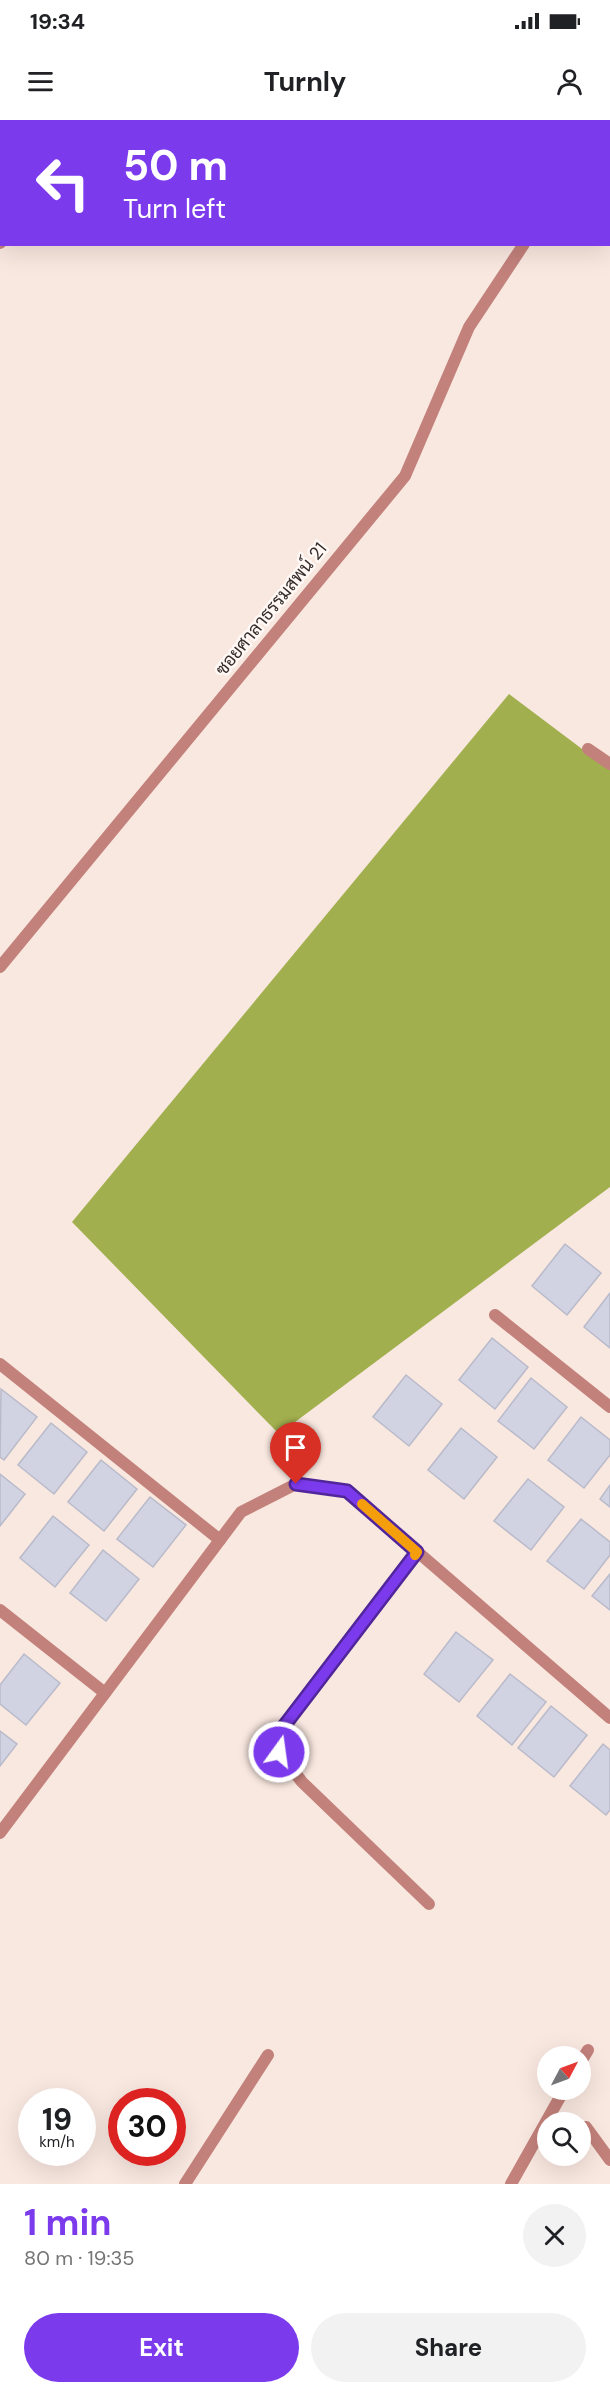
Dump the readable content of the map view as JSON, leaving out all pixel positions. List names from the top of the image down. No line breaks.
{"streets":{"street":["ซอยศาลาธรรมสพน์ 21"]},"north":"top right","page":{"status":"19:34","header":"Turnly","turn":["50 m","Turn left"],"speed":"19 km/h","limit":"30","heading":["1 min","80 m · 19:35"],"buttons":["Exit","Share"]}}
